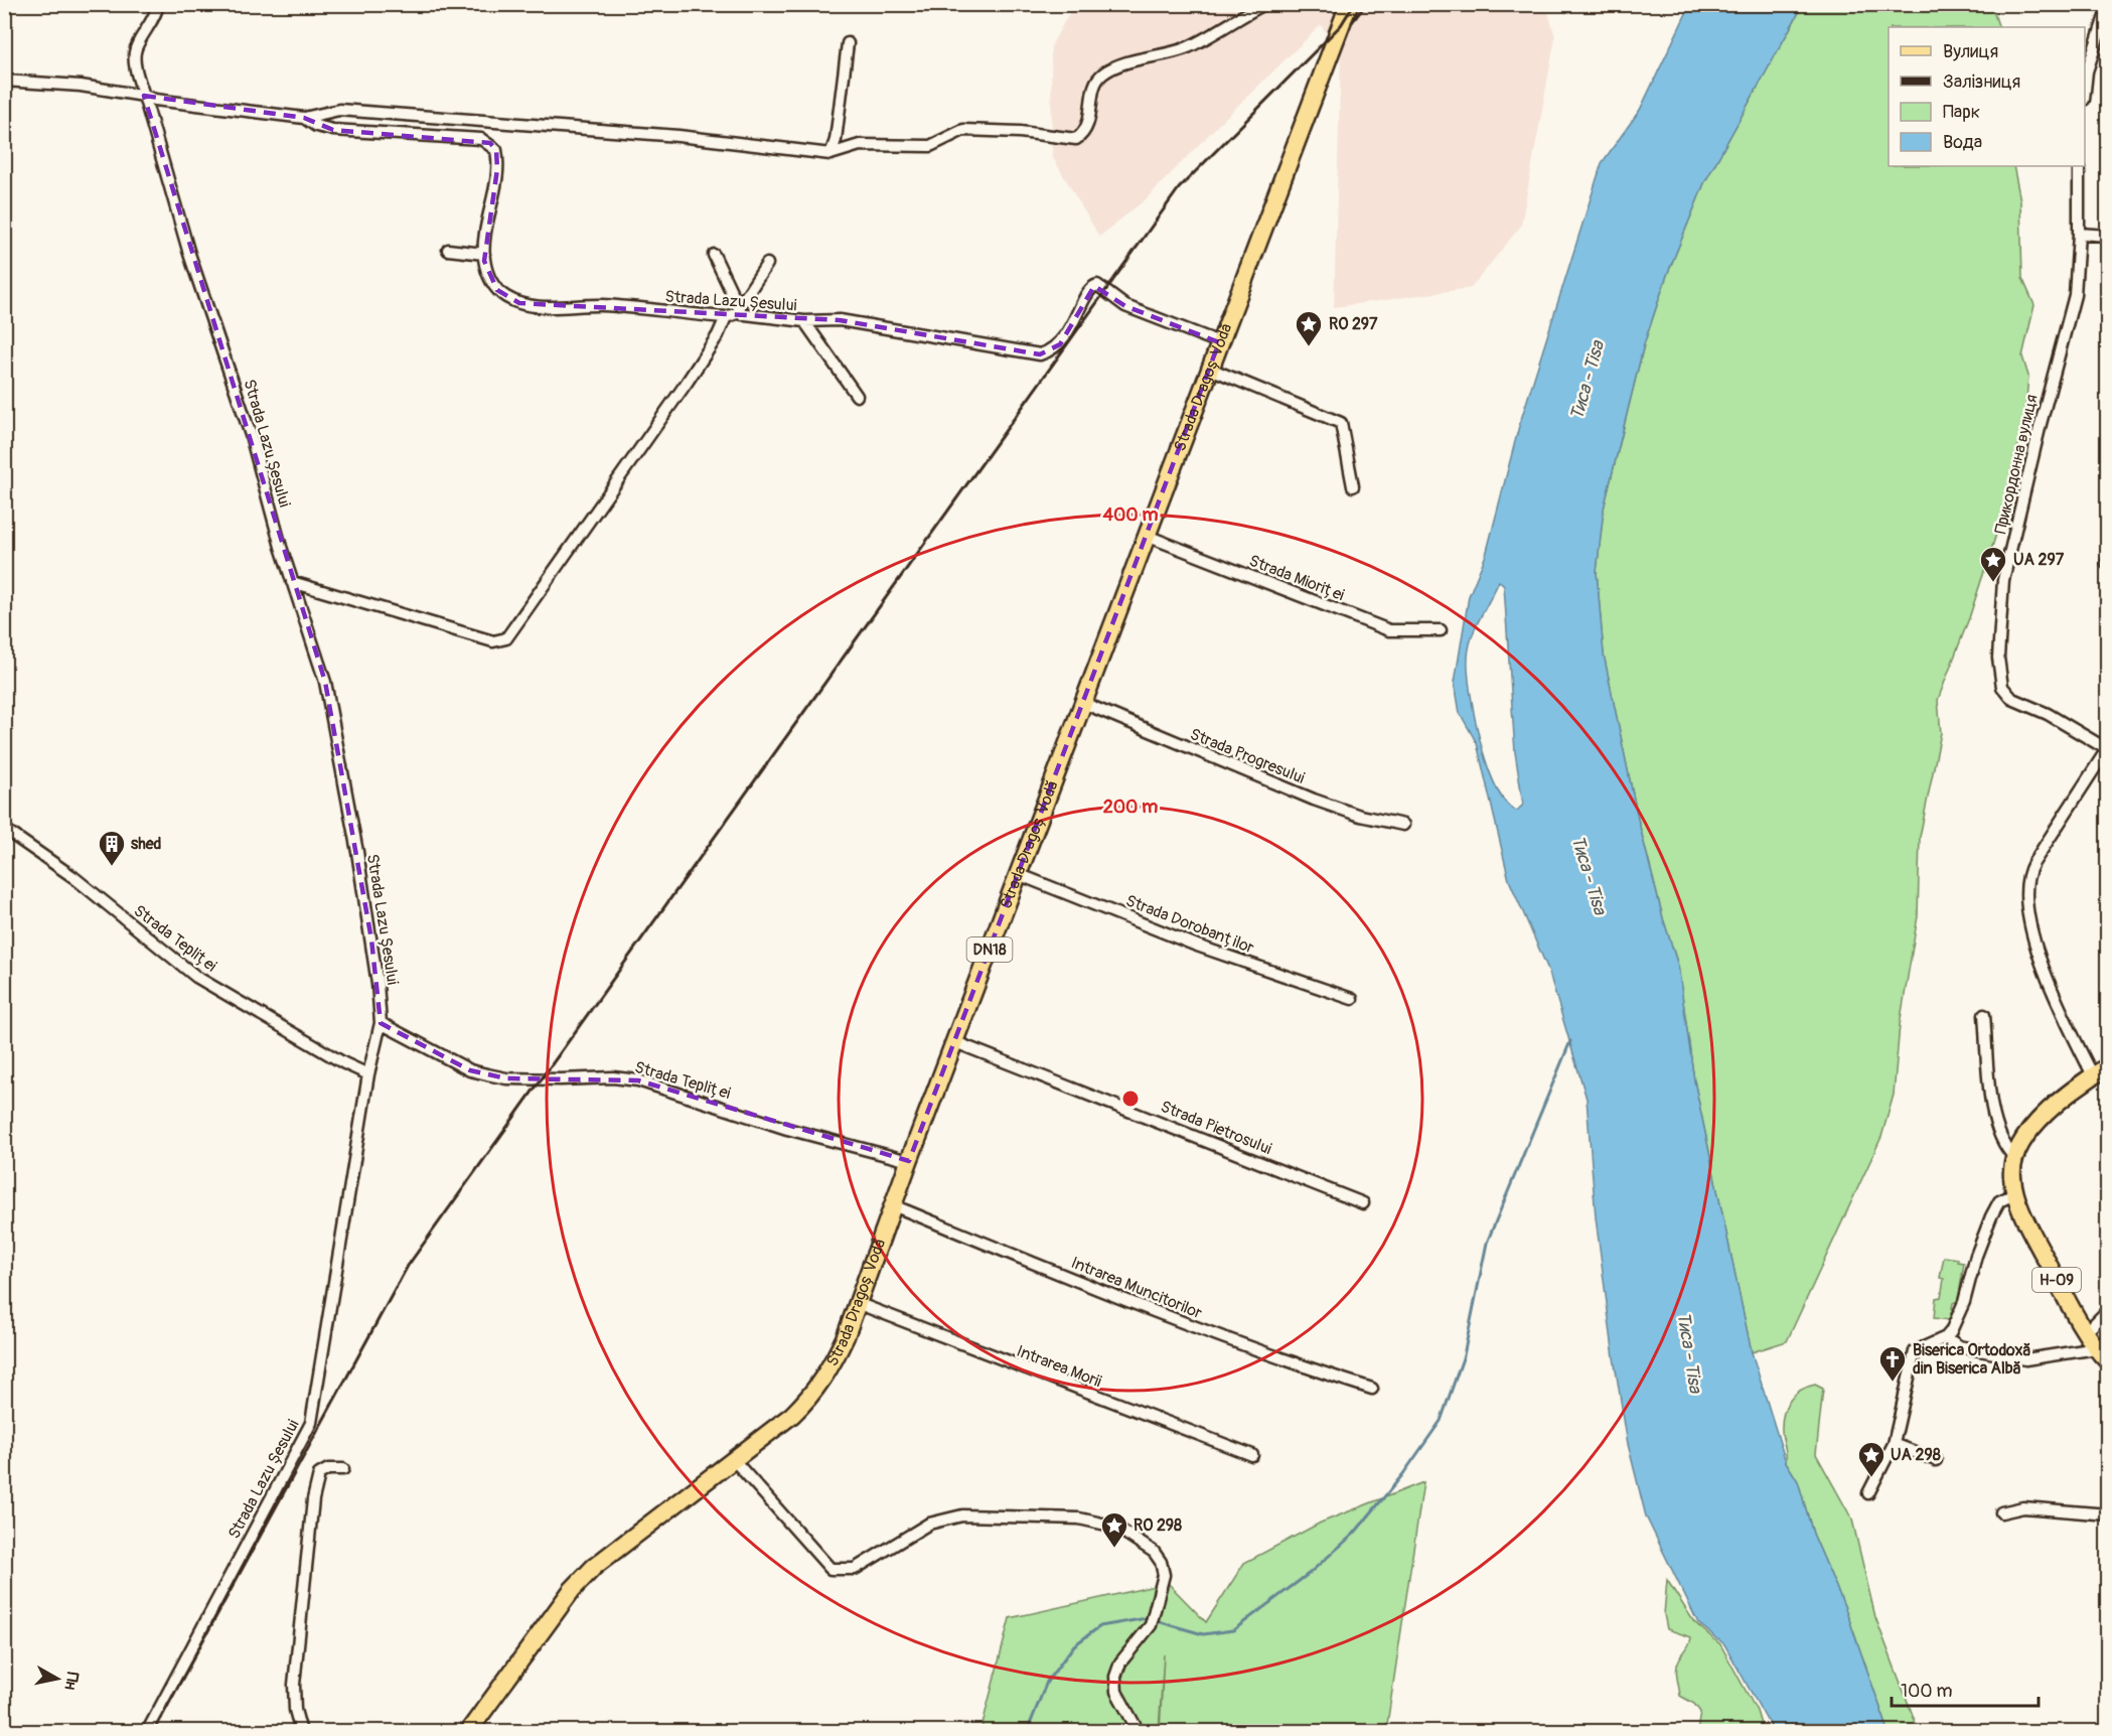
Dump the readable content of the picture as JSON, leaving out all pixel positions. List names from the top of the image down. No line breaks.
{"streets":{"main road":["Strada Dragoș Vodă","DN18","Н-09"],"street":["Strada Lazu Șesului","Прикордонна вулиця","Strada Mioriței","Strada Progresului","Strada Dorobanților","Strada Tepliței","Strada Pietrosului","Intrarea Muncitorilor","Intrarea Morii"]},"crossings":[["Strada Lazu Șesului","Strada Dragoș Vodă"],["Strada Lazu Șesului","Strada Tepliței"],["Strada Dragoș Vodă","Strada Mioriței"],["Strada Dragoș Vodă","Strada Progresului"],["Strada Dragoș Vodă","Strada Dorobanților"],["Strada Dragoș Vodă","Strada Tepliței"],["Strada Dragoș Vodă","Strada Pietrosului"],["Strada Dragoș Vodă","Intrarea Muncitorilor"],["Strada Dragoș Vodă","Intrarea Morii"]],"water":["Тиса - Tisa"],"places":{"place":["RO 297","UA 297","UA 298","RO 298"],"building":["shed"],"church":["Biserica Ortodoxă din Biserica Albă"]},"legend":["Вулиця","Залізниця","Парк","Вода"],"scale_bar":"100 m","north":"right","rings":["400 m","200 m"]}
